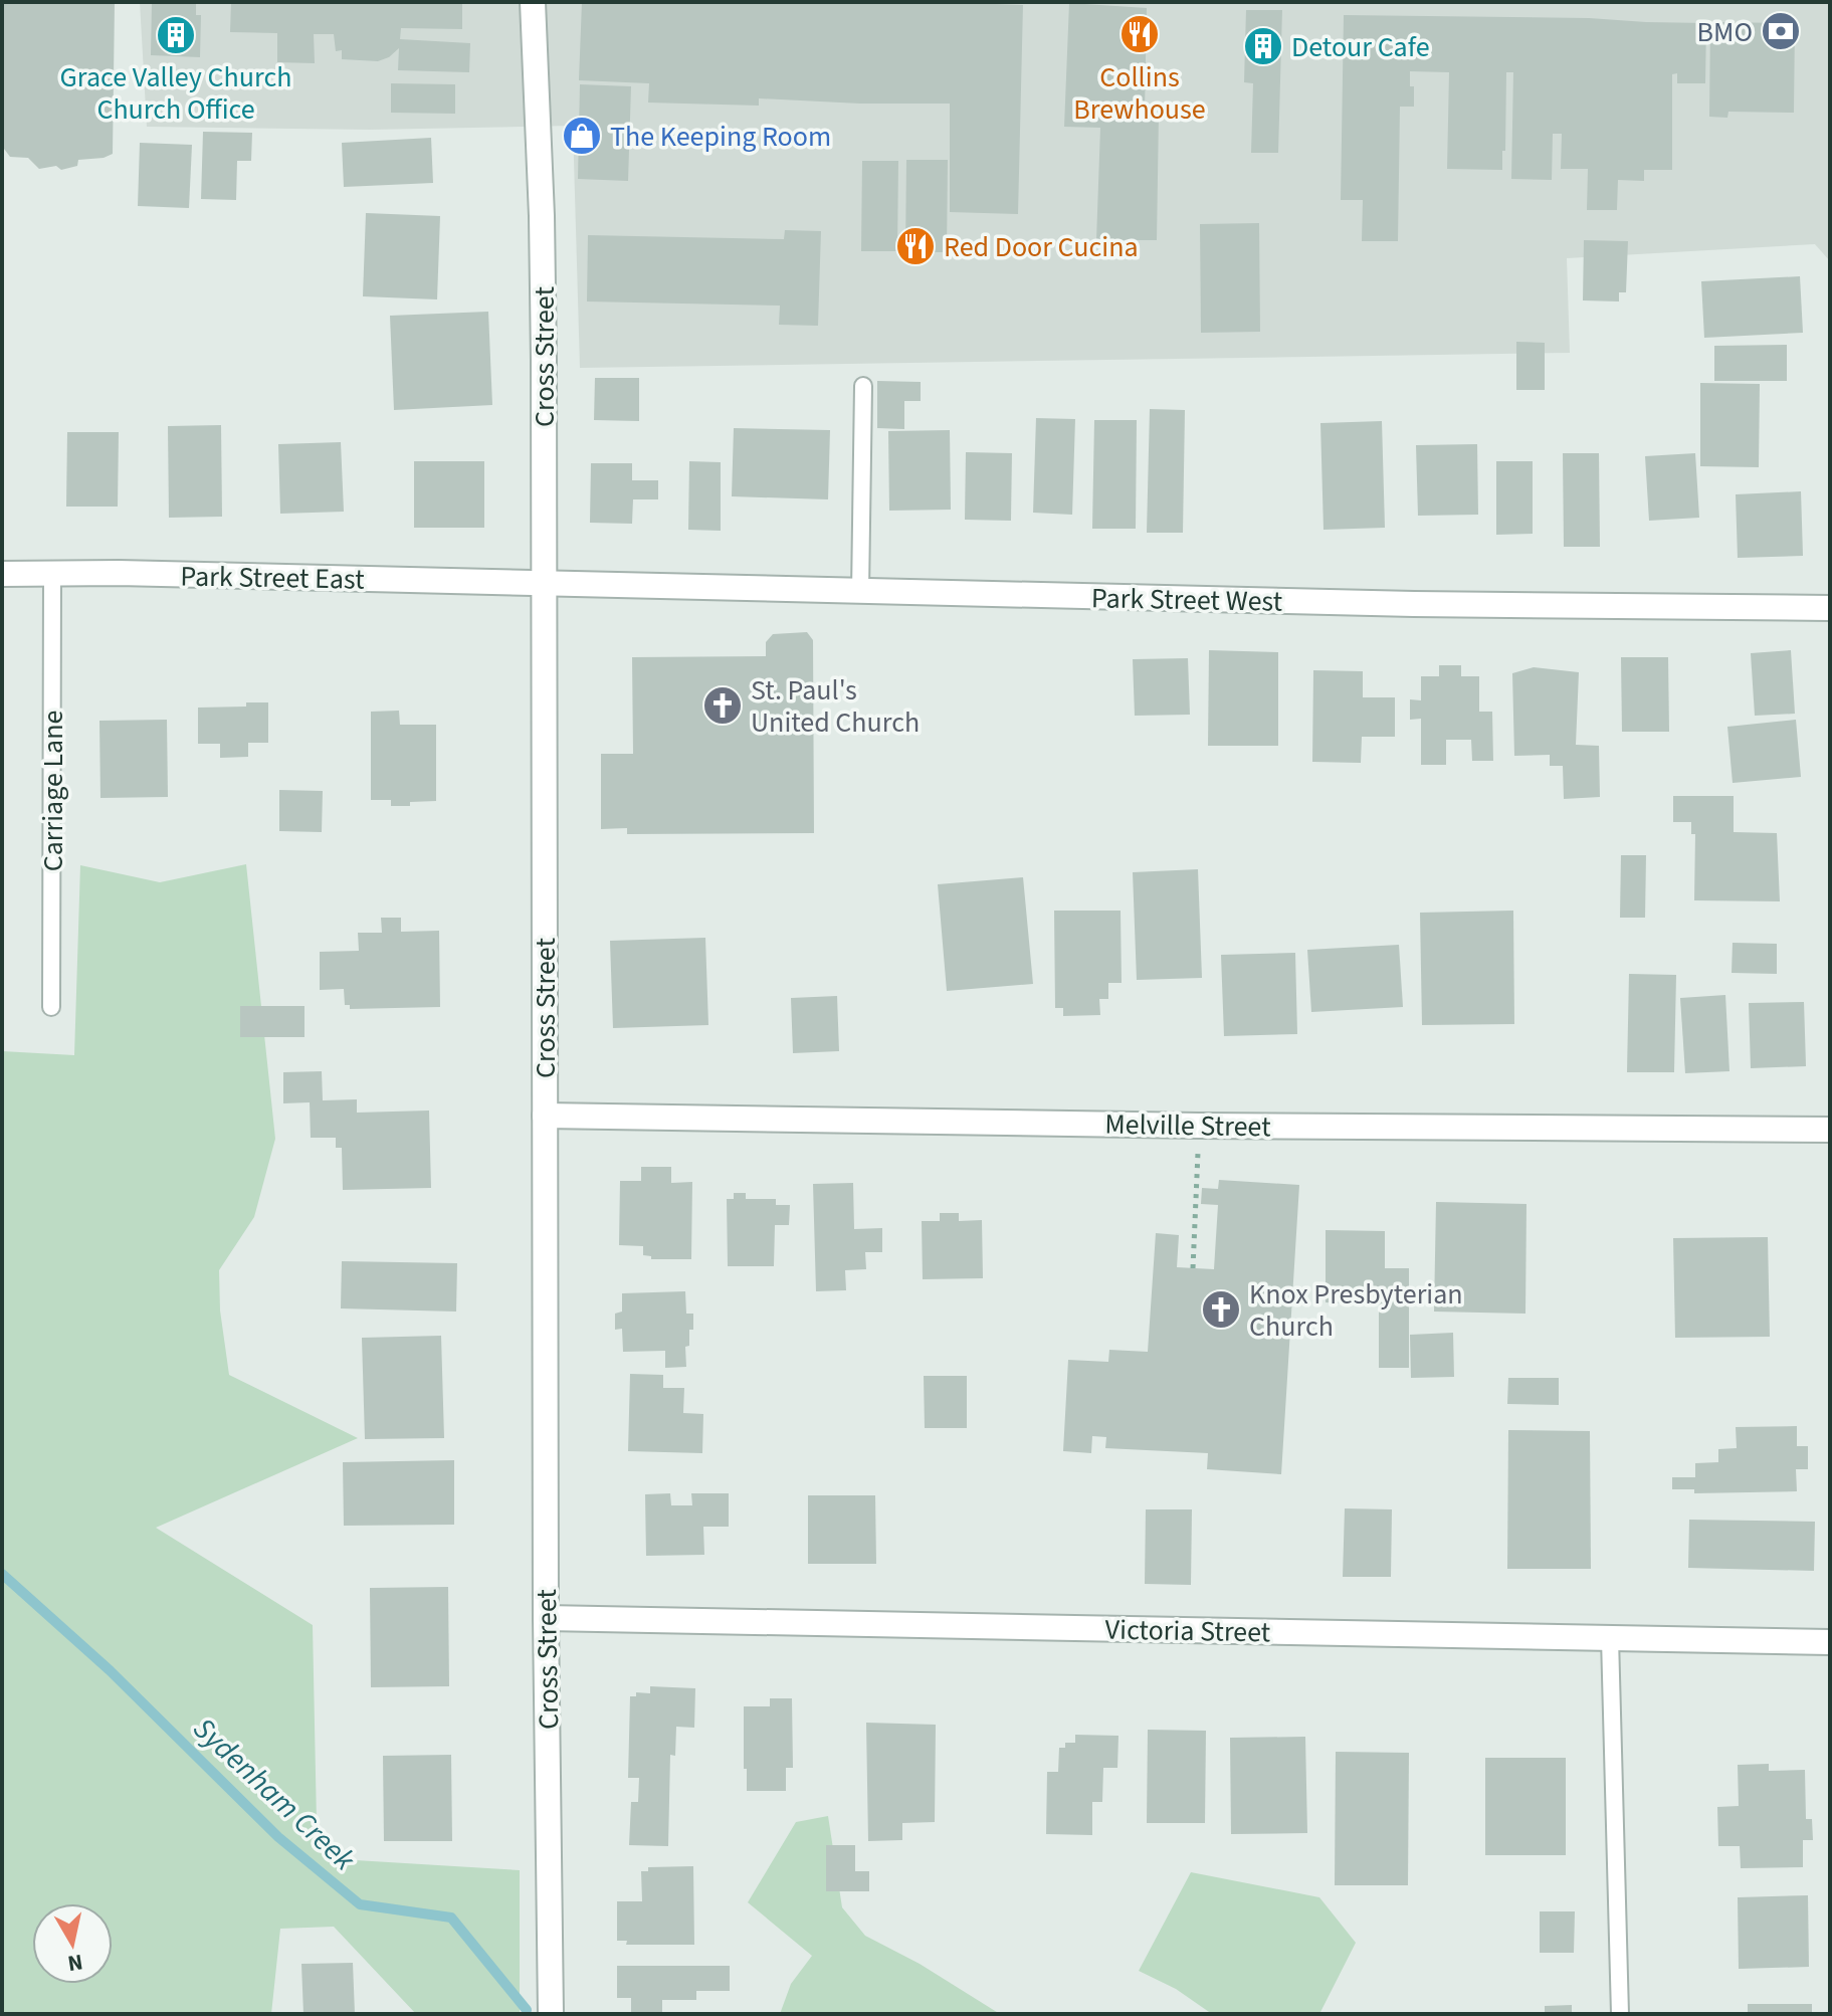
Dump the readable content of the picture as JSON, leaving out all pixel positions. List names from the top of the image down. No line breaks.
{"streets":{"street":["Cross Street","Park Street East","Park Street West","Melville Street","Victoria Street"],"lane":["Carriage Lane"]},"crossings":[["Cross Street","Park Street East"],["Cross Street","Park Street West"],["Cross Street","Melville Street"],["Cross Street","Victoria Street"],["Park Street East","Park Street West"],["Park Street East","Carriage Lane"]],"water":["Sydenham Creek"],"places":{"bank":["BMO"],"restaurant":["Collins Brewhouse","Red Door Cucina"],"building":["Grace Valley Church Church Office","Detour Cafe"],"shop":["The Keeping Room"],"church":["St. Paul's United Church","Knox Presbyterian Church"]},"north":"bottom"}
